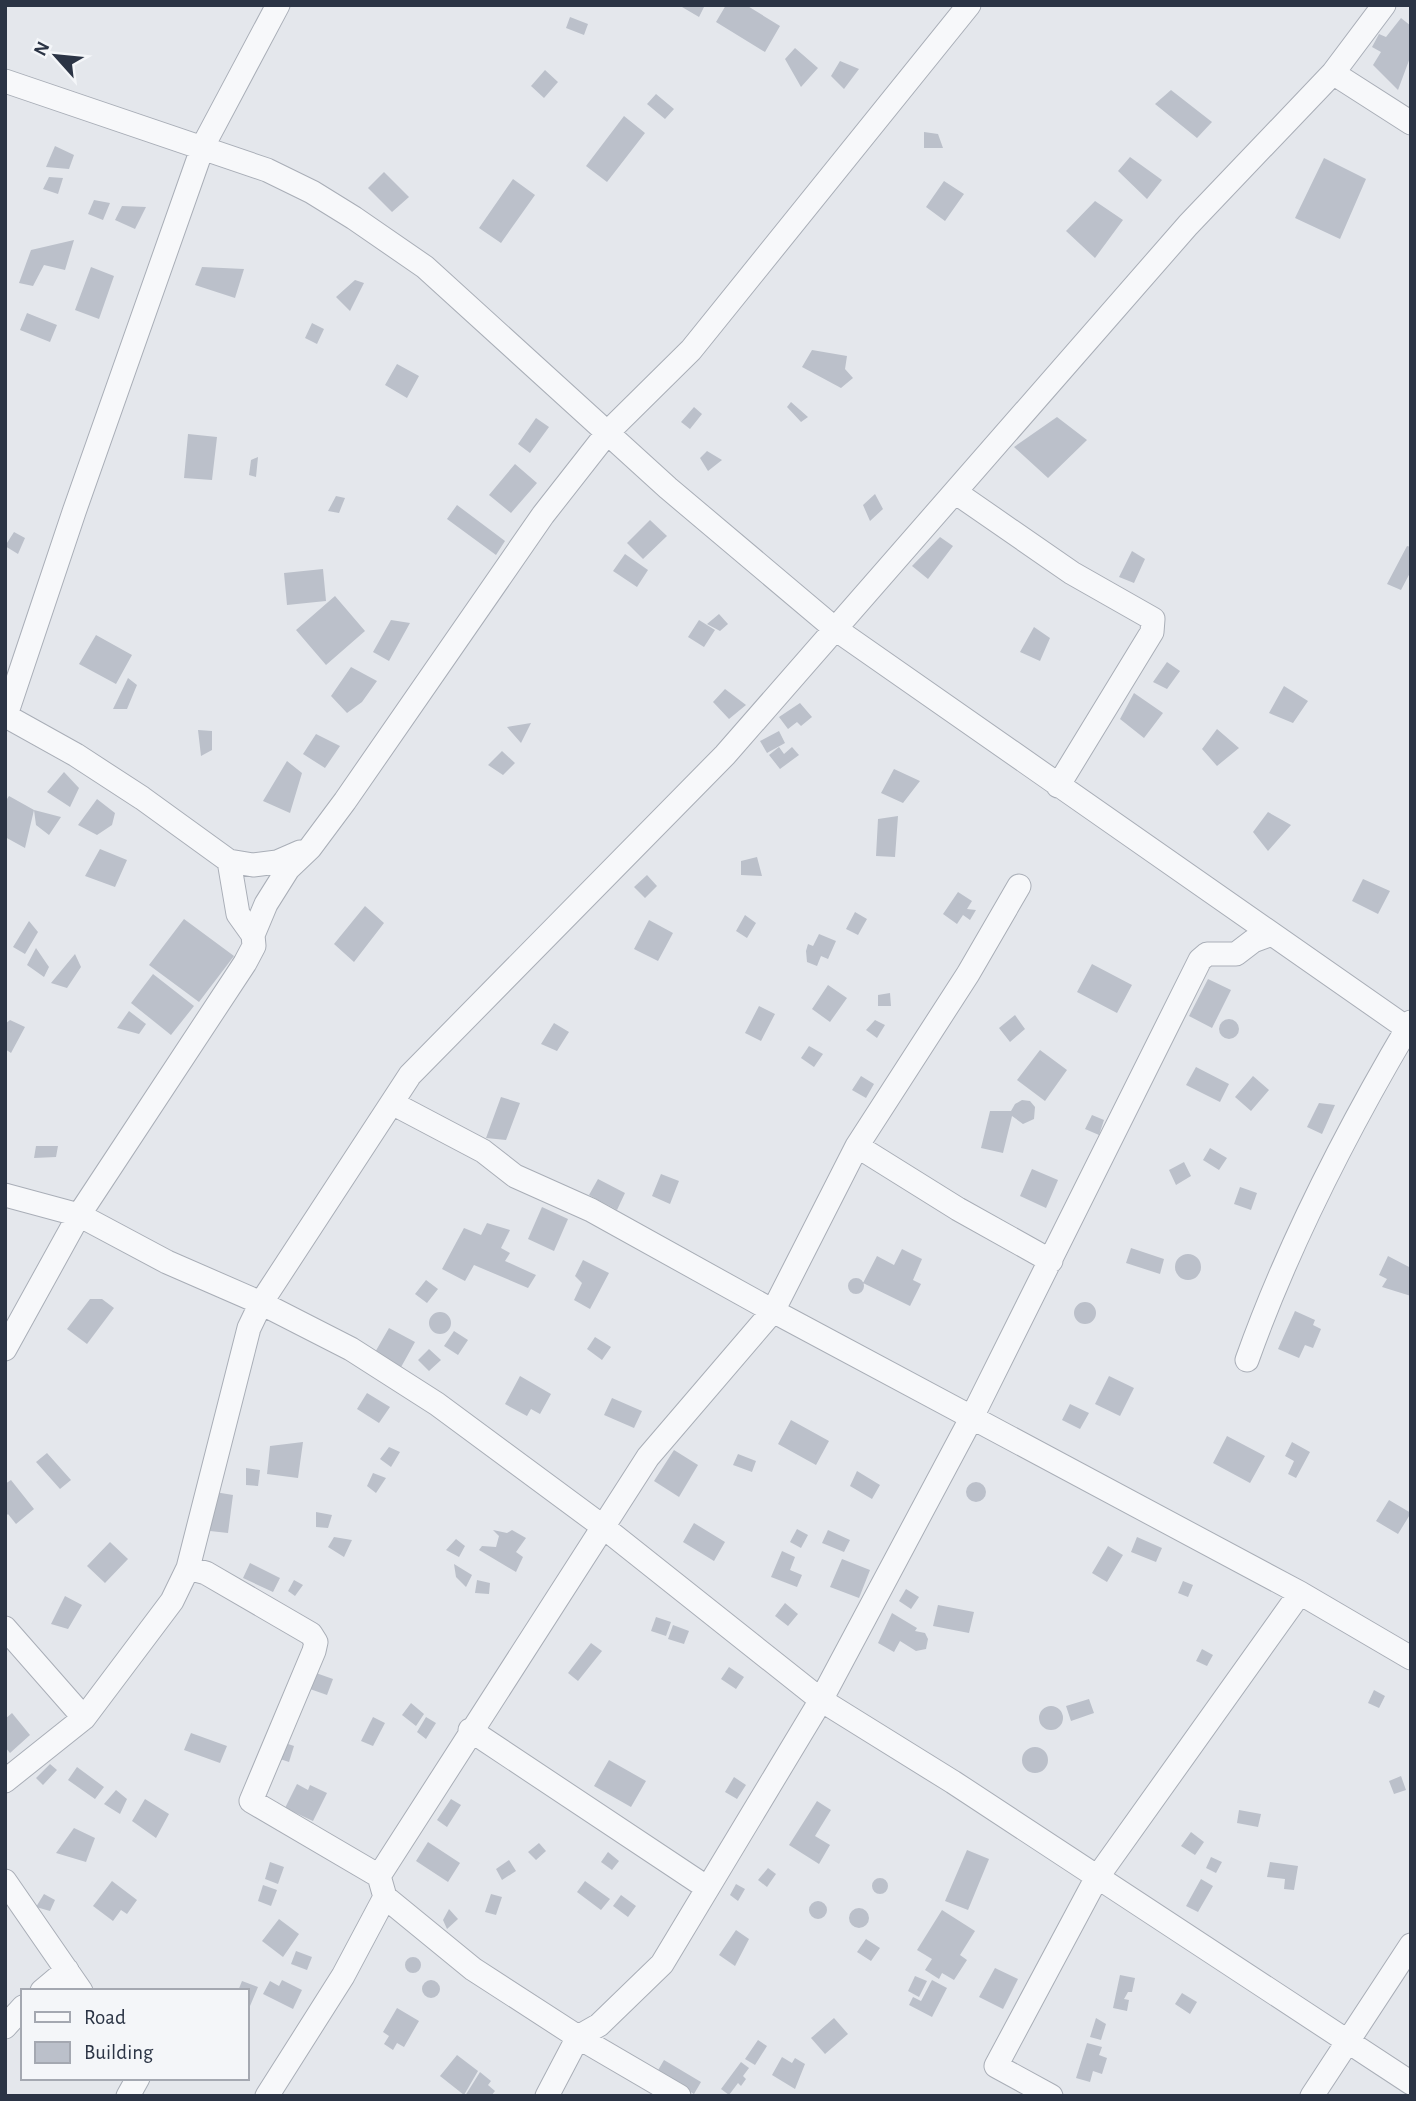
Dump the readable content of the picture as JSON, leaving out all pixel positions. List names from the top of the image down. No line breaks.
{"legend":["Road","Building"],"north":"top left"}
